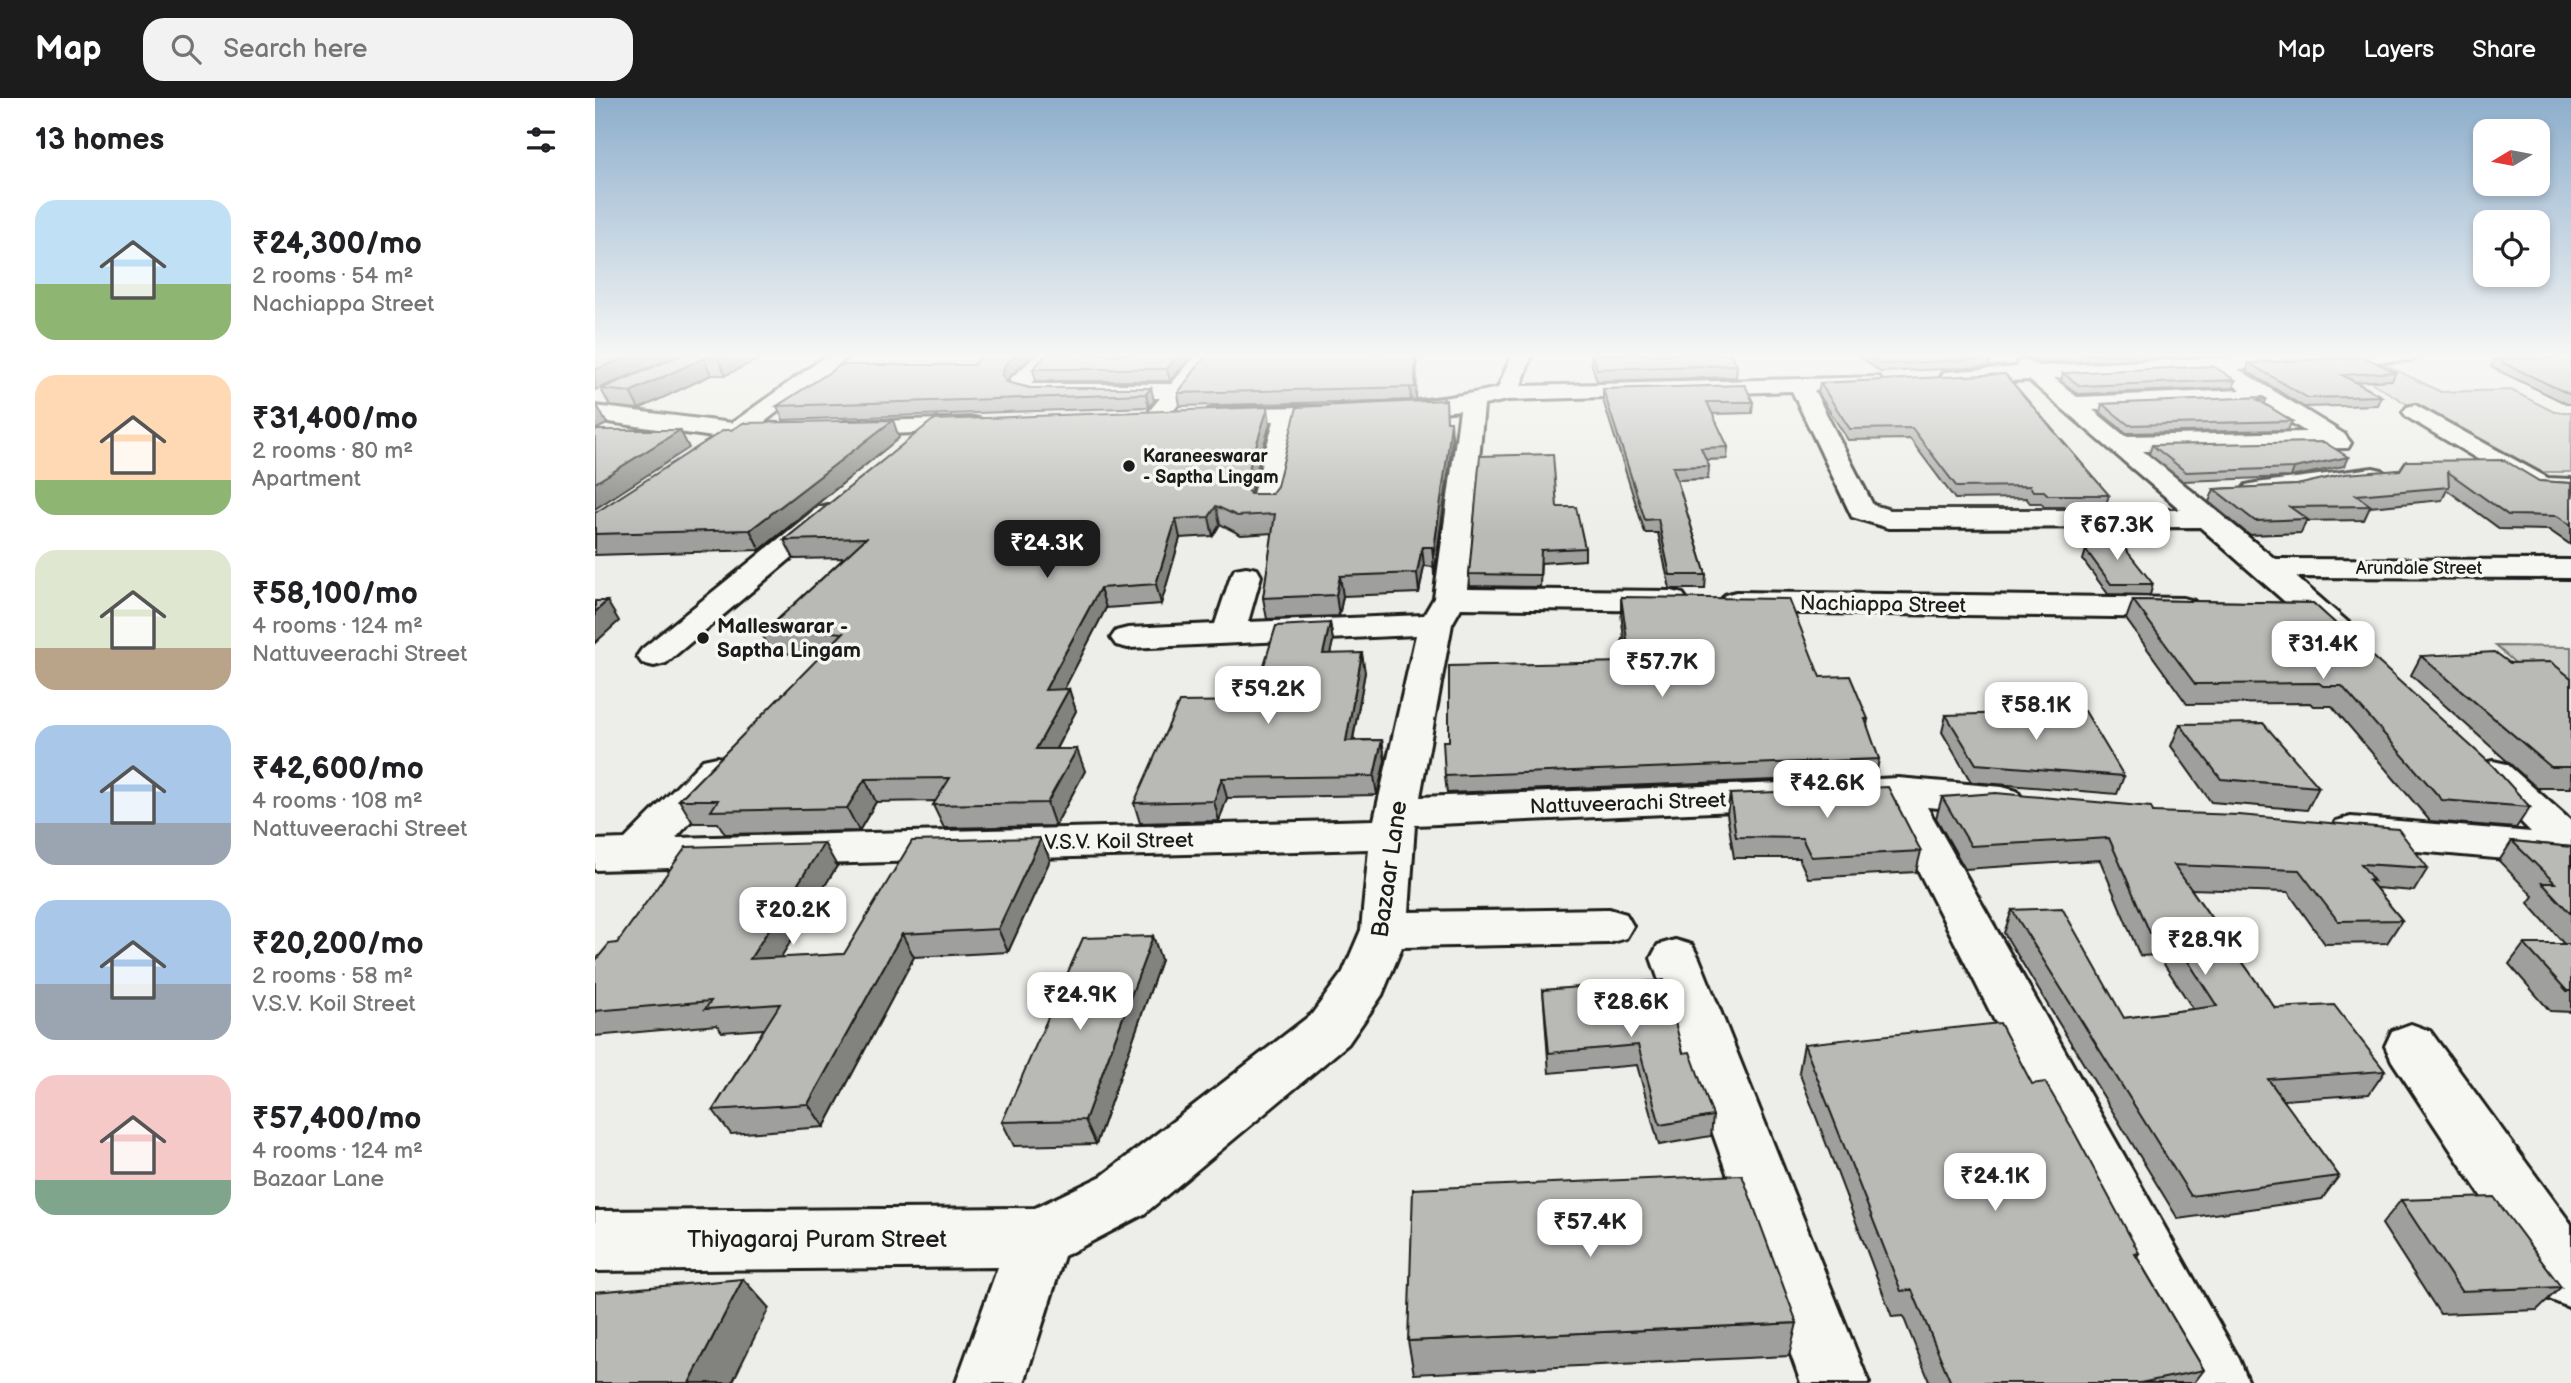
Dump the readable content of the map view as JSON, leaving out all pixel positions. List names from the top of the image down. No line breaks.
{"streets":{"street":["Arundale Street","Nachiappa Street","Nattuveerachi Street","V.S.V. Koil Street","Bazaar Lane","Thiyagaraj Puram Street"]},"crossings":[["Nachiappa Street","Bazaar Lane"],["Nattuveerachi Street","V.S.V. Koil Street"],["Nattuveerachi Street","Bazaar Lane"],["V.S.V. Koil Street","Bazaar Lane"],["Bazaar Lane","Thiyagaraj Puram Street"]],"places":["Karaneeswarar - Saptha Lingam","Malleswarar - Saptha Lingam"],"north":"left","page":{"header":"Map","search":"Search here","nav":["Map","Layers","Share"],"heading":"13 homes","list":[{"name":"₹24,300/mo","note":"2 rooms · 54 m² · Nachiappa Street"},{"name":"₹31,400/mo","note":"2 rooms · 80 m² · Apartment"},{"name":"₹58,100/mo","note":"4 rooms · 124 m² · Nattuveerachi Street"},{"name":"₹42,600/mo","note":"4 rooms · 108 m² · Nattuveerachi Street"},{"name":"₹20,200/mo","note":"2 rooms · 58 m² · V.S.V. Koil Street"},{"name":"₹57,400/mo","note":"4 rooms · 124 m² · Bazaar Lane"}],"price":["₹67.3K","₹24.3K","₹31.4K","₹57.7K","₹59.2K","₹58.1K","₹42.6K","₹20.2K","₹28.9K","₹24.9K","₹28.6K","₹24.1K","₹57.4K"]}}
